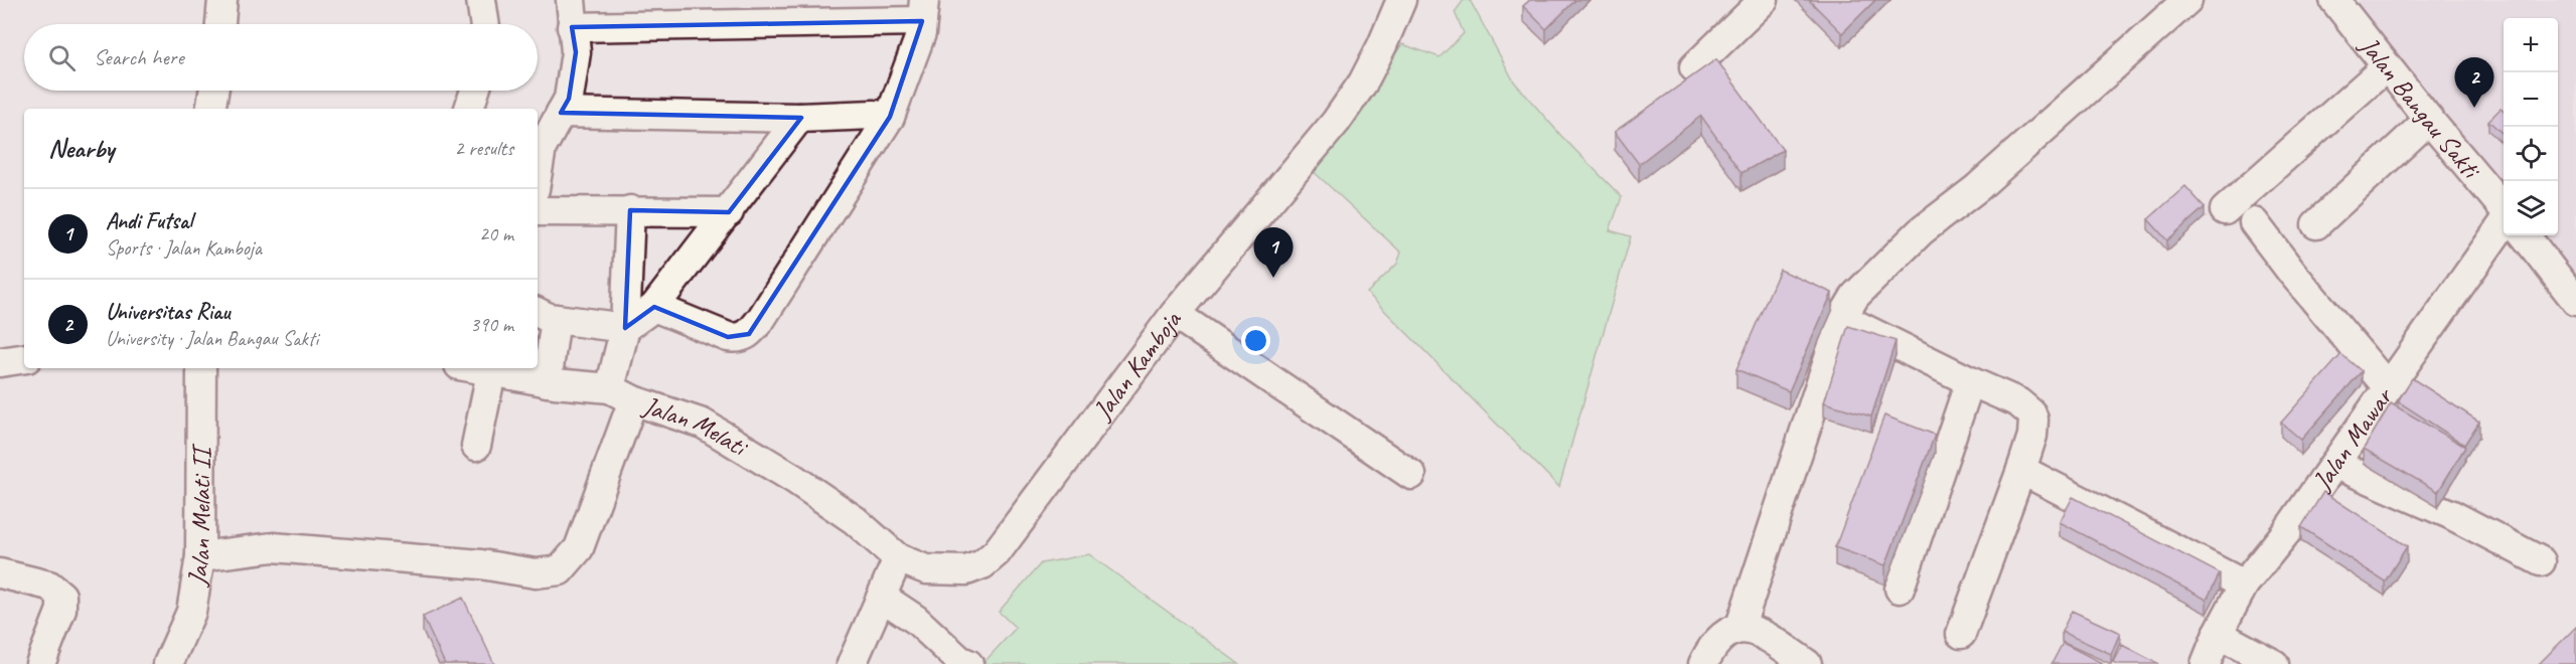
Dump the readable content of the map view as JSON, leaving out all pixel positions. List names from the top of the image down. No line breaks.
{"streets":{"street":["Jalan Bangau Sakti","Jalan Kamboja","Jalan Melati","Jalan Mawar","Jalan Melati II"]},"crossings":[["Jalan Kamboja","Jalan Melati"]],"page":{"map_buttons":["+","−"],"search":"Search here","pins":["2","1"],"heading":["Nearby","2 results"],"list":[{"mark":"1","name":"Andi Futsal","note":"Sports · Jalan Kamboja","value":"20 m"},{"mark":"2","name":"Universitas Riau","note":"University · Jalan Bangau Sakti","value":"390 m"}]}}
